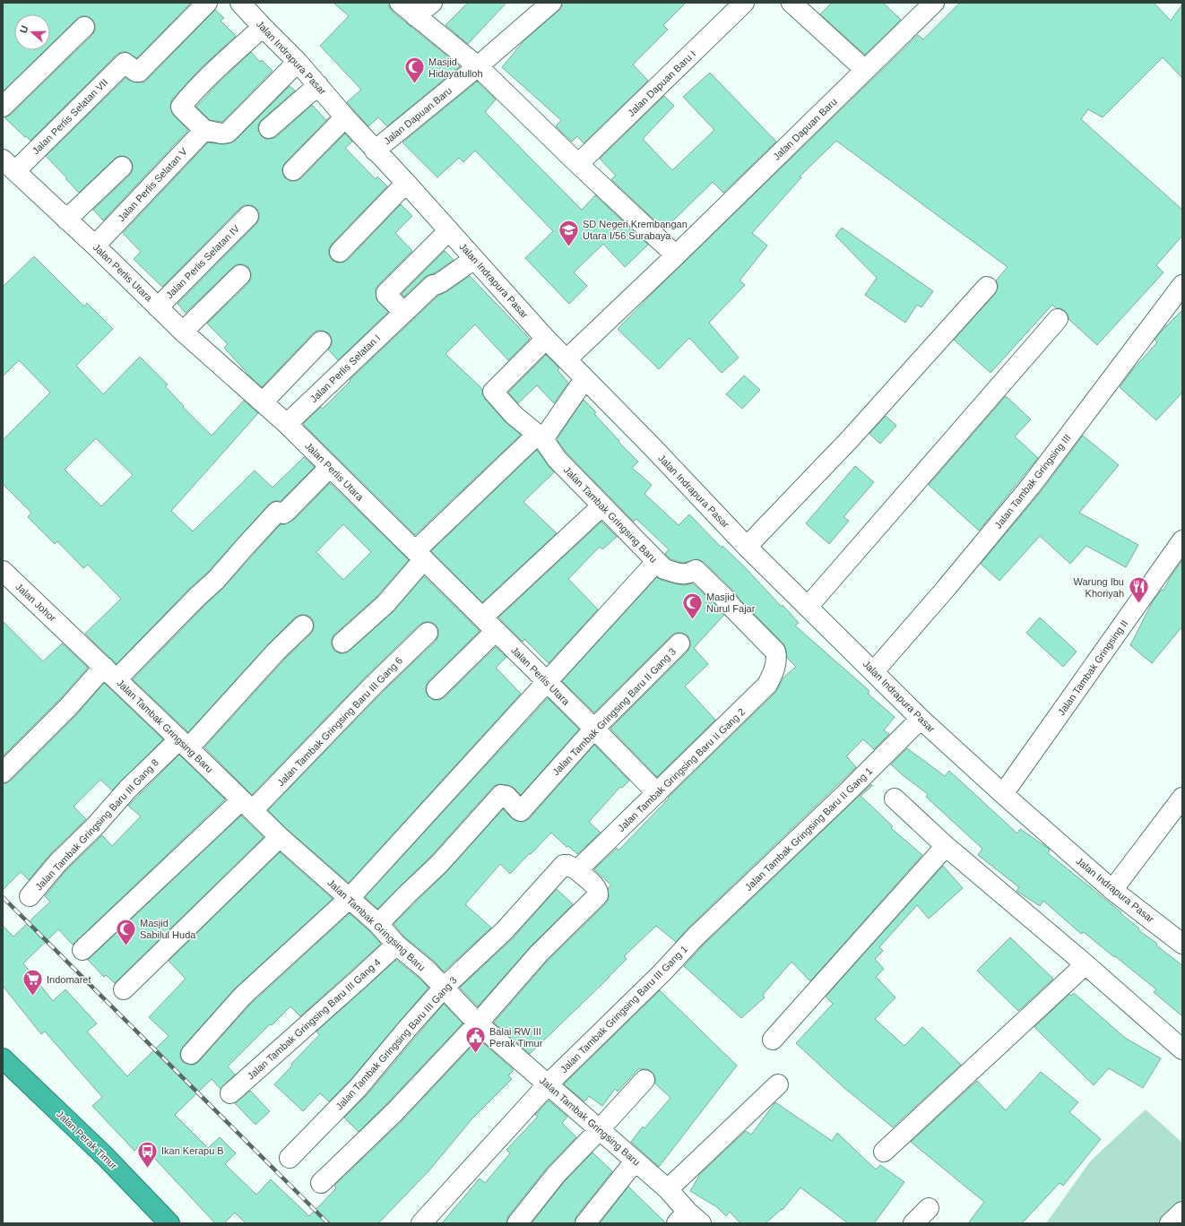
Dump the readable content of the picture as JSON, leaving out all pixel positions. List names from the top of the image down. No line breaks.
{"streets":{"highway":["Jalan Perak Timur"],"street":["Jalan Indrapura Pasar","Jalan Dapuan Baru I","Jalan Dapuan Baru","Jalan Perlis Selatan VII","Jalan Perlis Selatan V","Jalan Perlis Selatan IV","Jalan Perlis Utara","Jalan Perlis Selatan I","Jalan Tambak Gringsing III","Jalan Tambak Gringsing Baru","Jalan Johor","Jalan Tambak Gringsing II","Jalan Tambak Gringsing Baru II Gang 3","Jalan Tambak Gringsing Baru III Gang 6","Jalan Tambak Gringsing Baru II Gang 2","Jalan Tambak Gringsing Baru III Gang 8","Jalan Tambak Gringsing Baru II Gang 1","Jalan Tambak Gringsing Baru III Gang 1","Jalan Tambak Gringsing Baru III Gang 4","Jalan Tambak Gringsing Baru III Gang 3"]},"crossings":[["Jalan Indrapura Pasar","Jalan Dapuan Baru"],["Jalan Indrapura Pasar","Jalan Perlis Selatan I"],["Jalan Indrapura Pasar","Jalan Tambak Gringsing III"],["Jalan Indrapura Pasar","Jalan Tambak Gringsing Baru"],["Jalan Indrapura Pasar","Jalan Tambak Gringsing II"],["Jalan Indrapura Pasar","Jalan Tambak Gringsing Baru II Gang 1"],["Jalan Perlis Selatan VII","Jalan Perlis Utara"],["Jalan Perlis Selatan V","Jalan Perlis Utara"],["Jalan Perlis Selatan IV","Jalan Perlis Utara"],["Jalan Perlis Utara","Jalan Perlis Selatan I"],["Jalan Perlis Utara","Jalan Tambak Gringsing Baru II Gang 3"],["Jalan Perlis Utara","Jalan Tambak Gringsing Baru II Gang 2"],["Jalan Tambak Gringsing Baru","Jalan Johor"],["Jalan Tambak Gringsing Baru","Jalan Tambak Gringsing Baru II Gang 3"],["Jalan Tambak Gringsing Baru","Jalan Tambak Gringsing Baru III Gang 6"],["Jalan Tambak Gringsing Baru","Jalan Tambak Gringsing Baru II Gang 2"],["Jalan Tambak Gringsing Baru","Jalan Tambak Gringsing Baru III Gang 8"],["Jalan Tambak Gringsing Baru","Jalan Tambak Gringsing Baru III Gang 1"],["Jalan Tambak Gringsing Baru","Jalan Tambak Gringsing Baru III Gang 4"],["Jalan Tambak Gringsing Baru","Jalan Tambak Gringsing Baru III Gang 3"],["Jalan Tambak Gringsing Baru II Gang 2","Jalan Tambak Gringsing Baru III Gang 3"],["Jalan Tambak Gringsing Baru II Gang 1","Jalan Tambak Gringsing Baru III Gang 1"]],"places":{"mosque":["Masjid Hidayatulloh","Masjid Nurul Fajar","Masjid Sabilul Huda"],"school or university":["SD Negeri Krembangan Utara I/56 Surabaya"],"restaurant":["Warung Ibu Khoriyah"],"supermarket":["Indomaret"],"public building":["Balai RW III Perak Timur"],"bus stop":["Ikan Kerapu B"]},"north":"left"}
